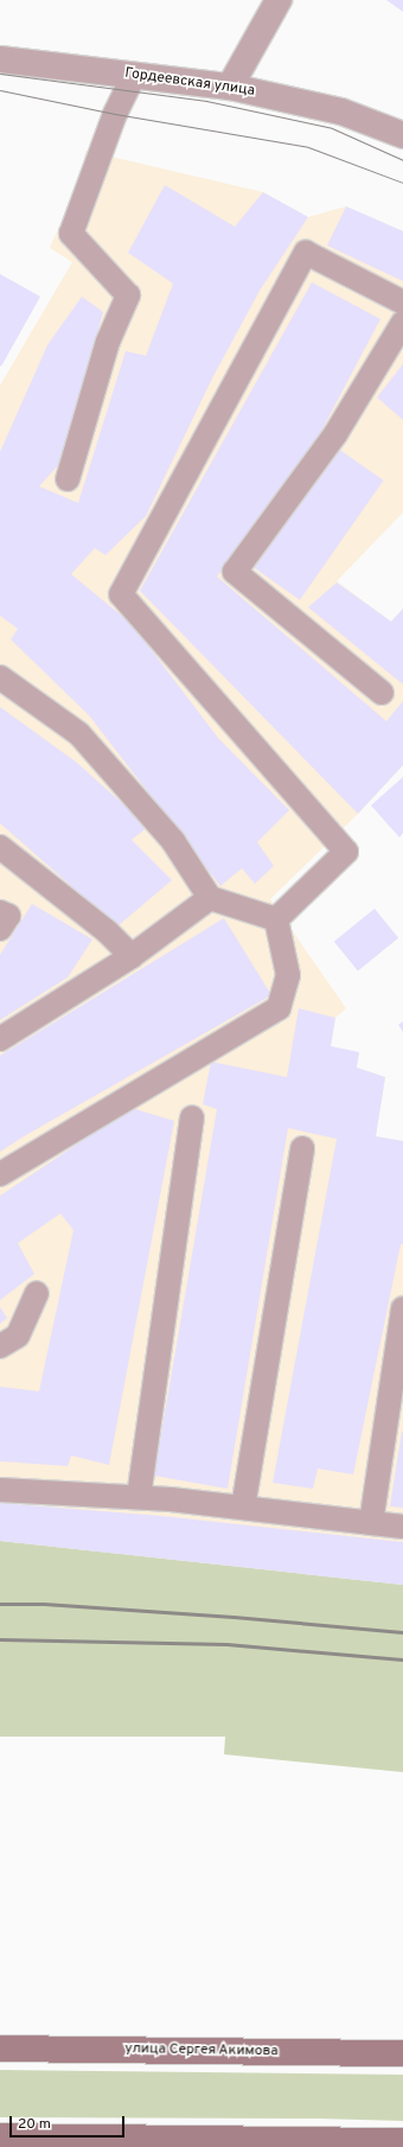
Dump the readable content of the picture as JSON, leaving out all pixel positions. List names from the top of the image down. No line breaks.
{"streets":{"main road":["улица Сергея Акимова"],"street":["Гордеевская улица"]},"scale_bar":"20 m"}
